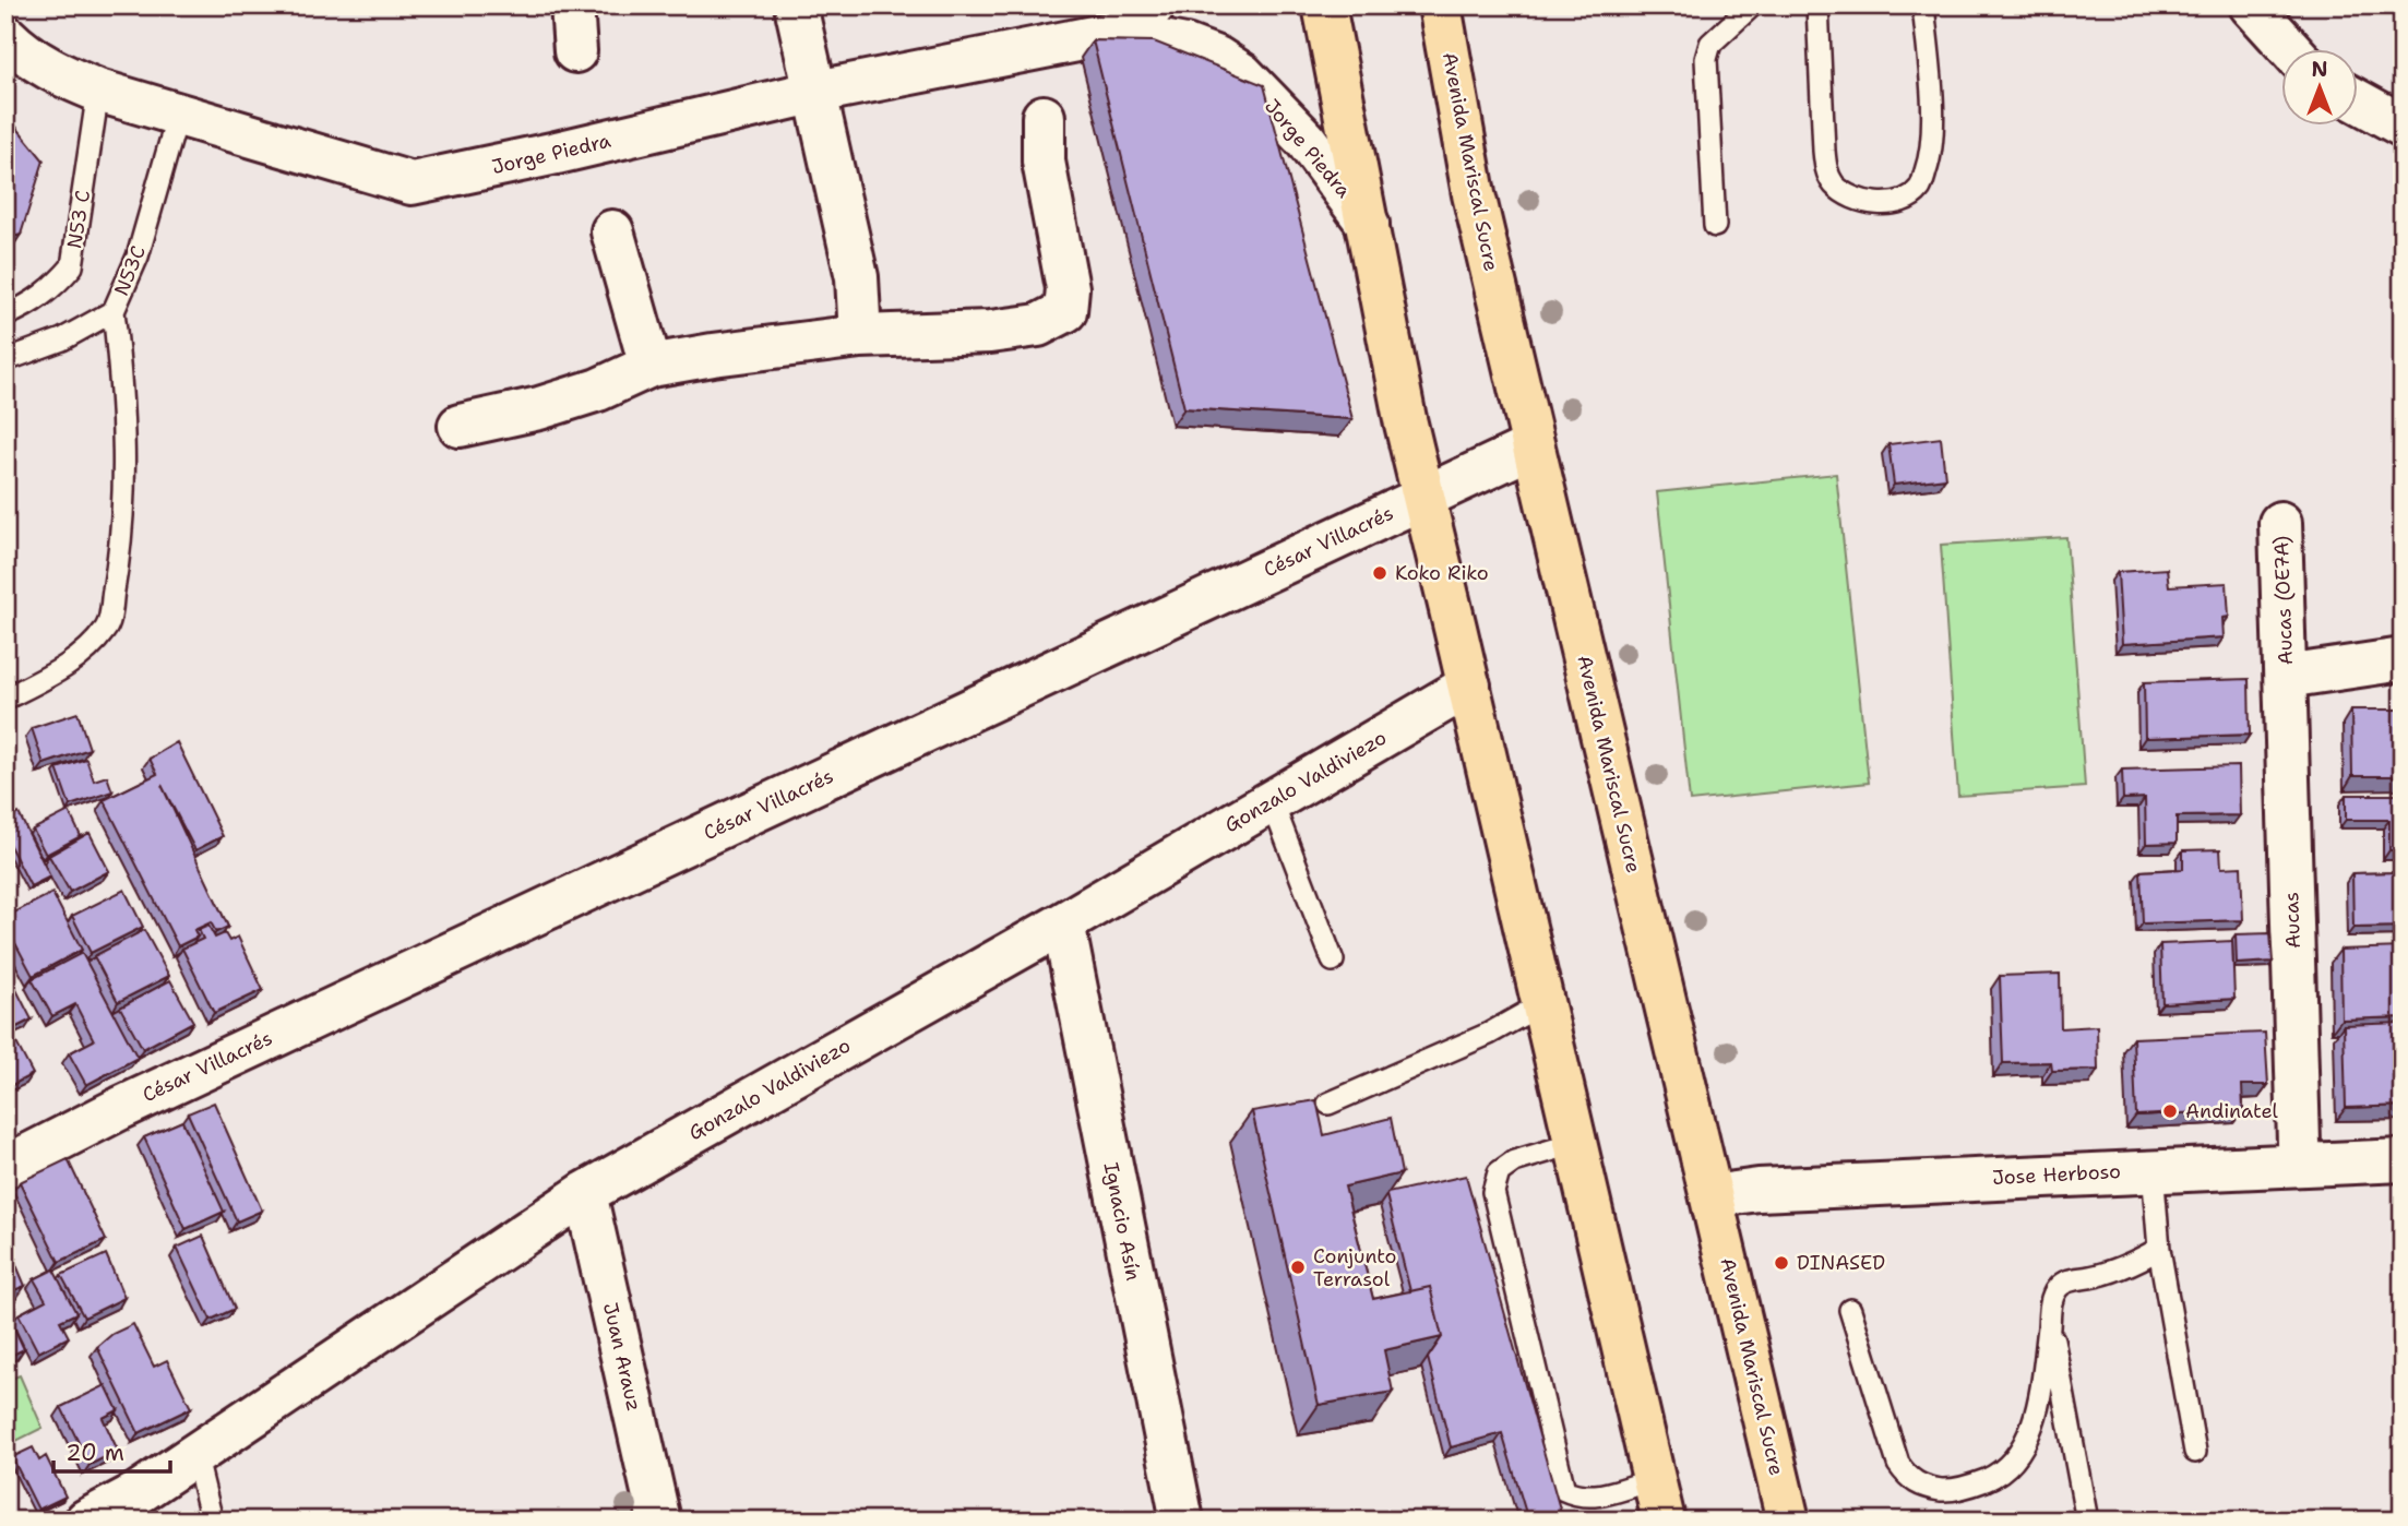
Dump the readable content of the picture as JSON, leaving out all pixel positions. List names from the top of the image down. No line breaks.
{"streets":{"main road":["Avenida Mariscal Sucre"],"street":["Jorge Piedra","César Villacrés","Aucas (OE7A)","Gonzalo Valdiviezo","Aucas","Jose Herboso","Ignacio Asín","Juan Arauz"],"lane":["N53 C","N53C"]},"crossings":[["Jorge Piedra","N53 C"],["Jorge Piedra","N53C"],["Avenida Mariscal Sucre","César Villacrés"],["Avenida Mariscal Sucre","Jose Herboso"],["Aucas (OE7A)","Aucas"],["Gonzalo Valdiviezo","Ignacio Asín"],["Gonzalo Valdiviezo","Juan Arauz"],["Aucas","Jose Herboso"]],"places":["Koko Riko","Andinatel","DINASED","Conjunto Terrasol"],"scale_bar":"20 m","north":"top"}
